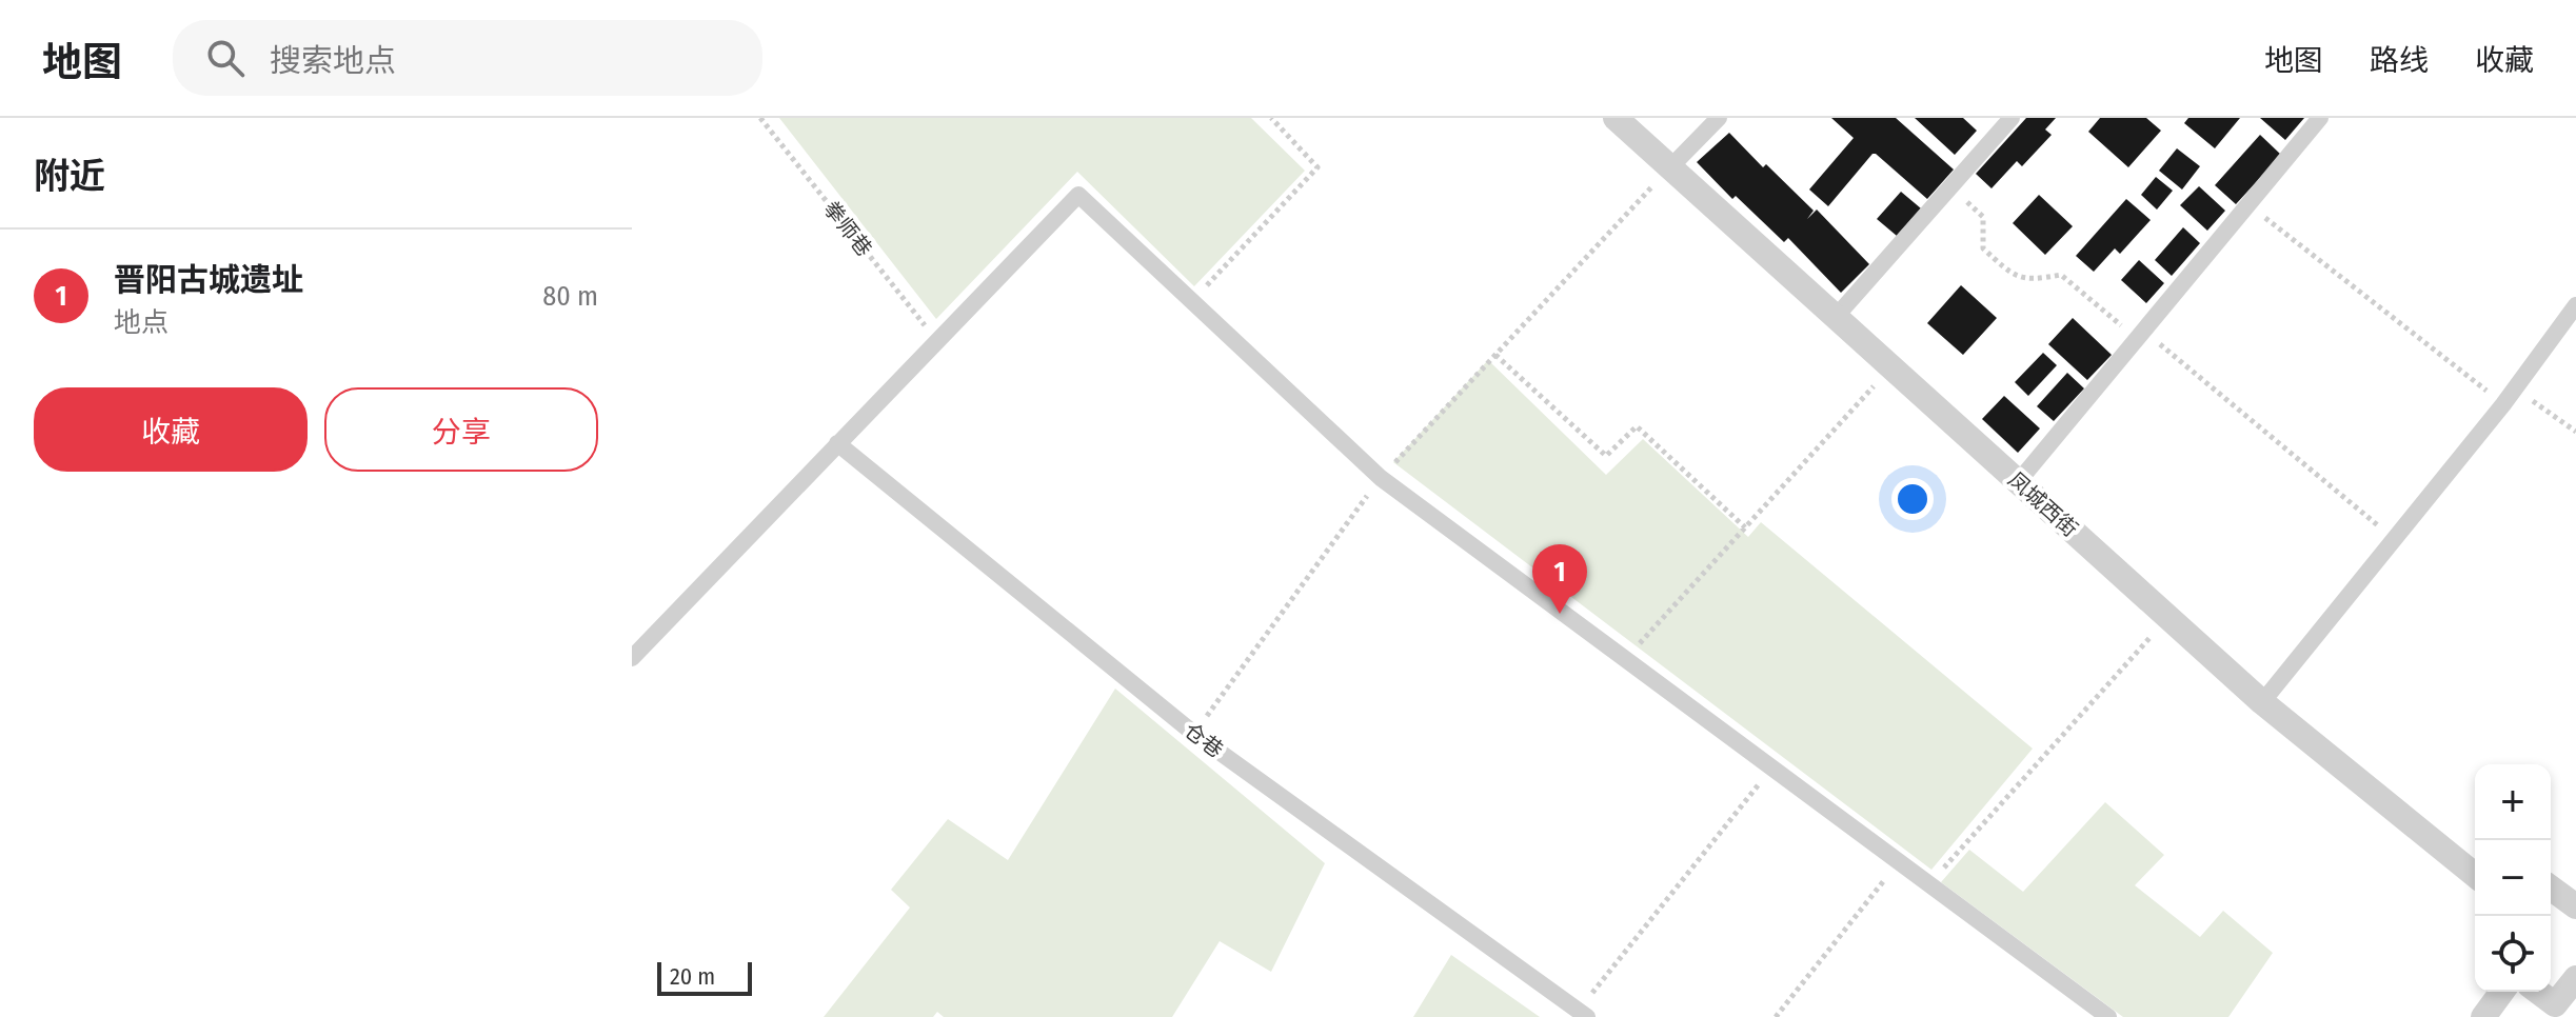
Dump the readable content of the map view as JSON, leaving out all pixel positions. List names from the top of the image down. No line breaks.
{"streets":{"street":["凤城西街"],"lane":["仓巷"],"path":["拳师巷"]},"scale_bar":"20 m","page":{"header":"地图","search":"搜索地点","nav":["地图","路线","收藏"],"heading":"附近","list":[{"mark":"1","name":"晋阳古城遗址","note":"地点","value":"80 m"}],"buttons":["收藏","分享"],"pins":"1","map_buttons":["+","−"],"scale":"20 m"}}
